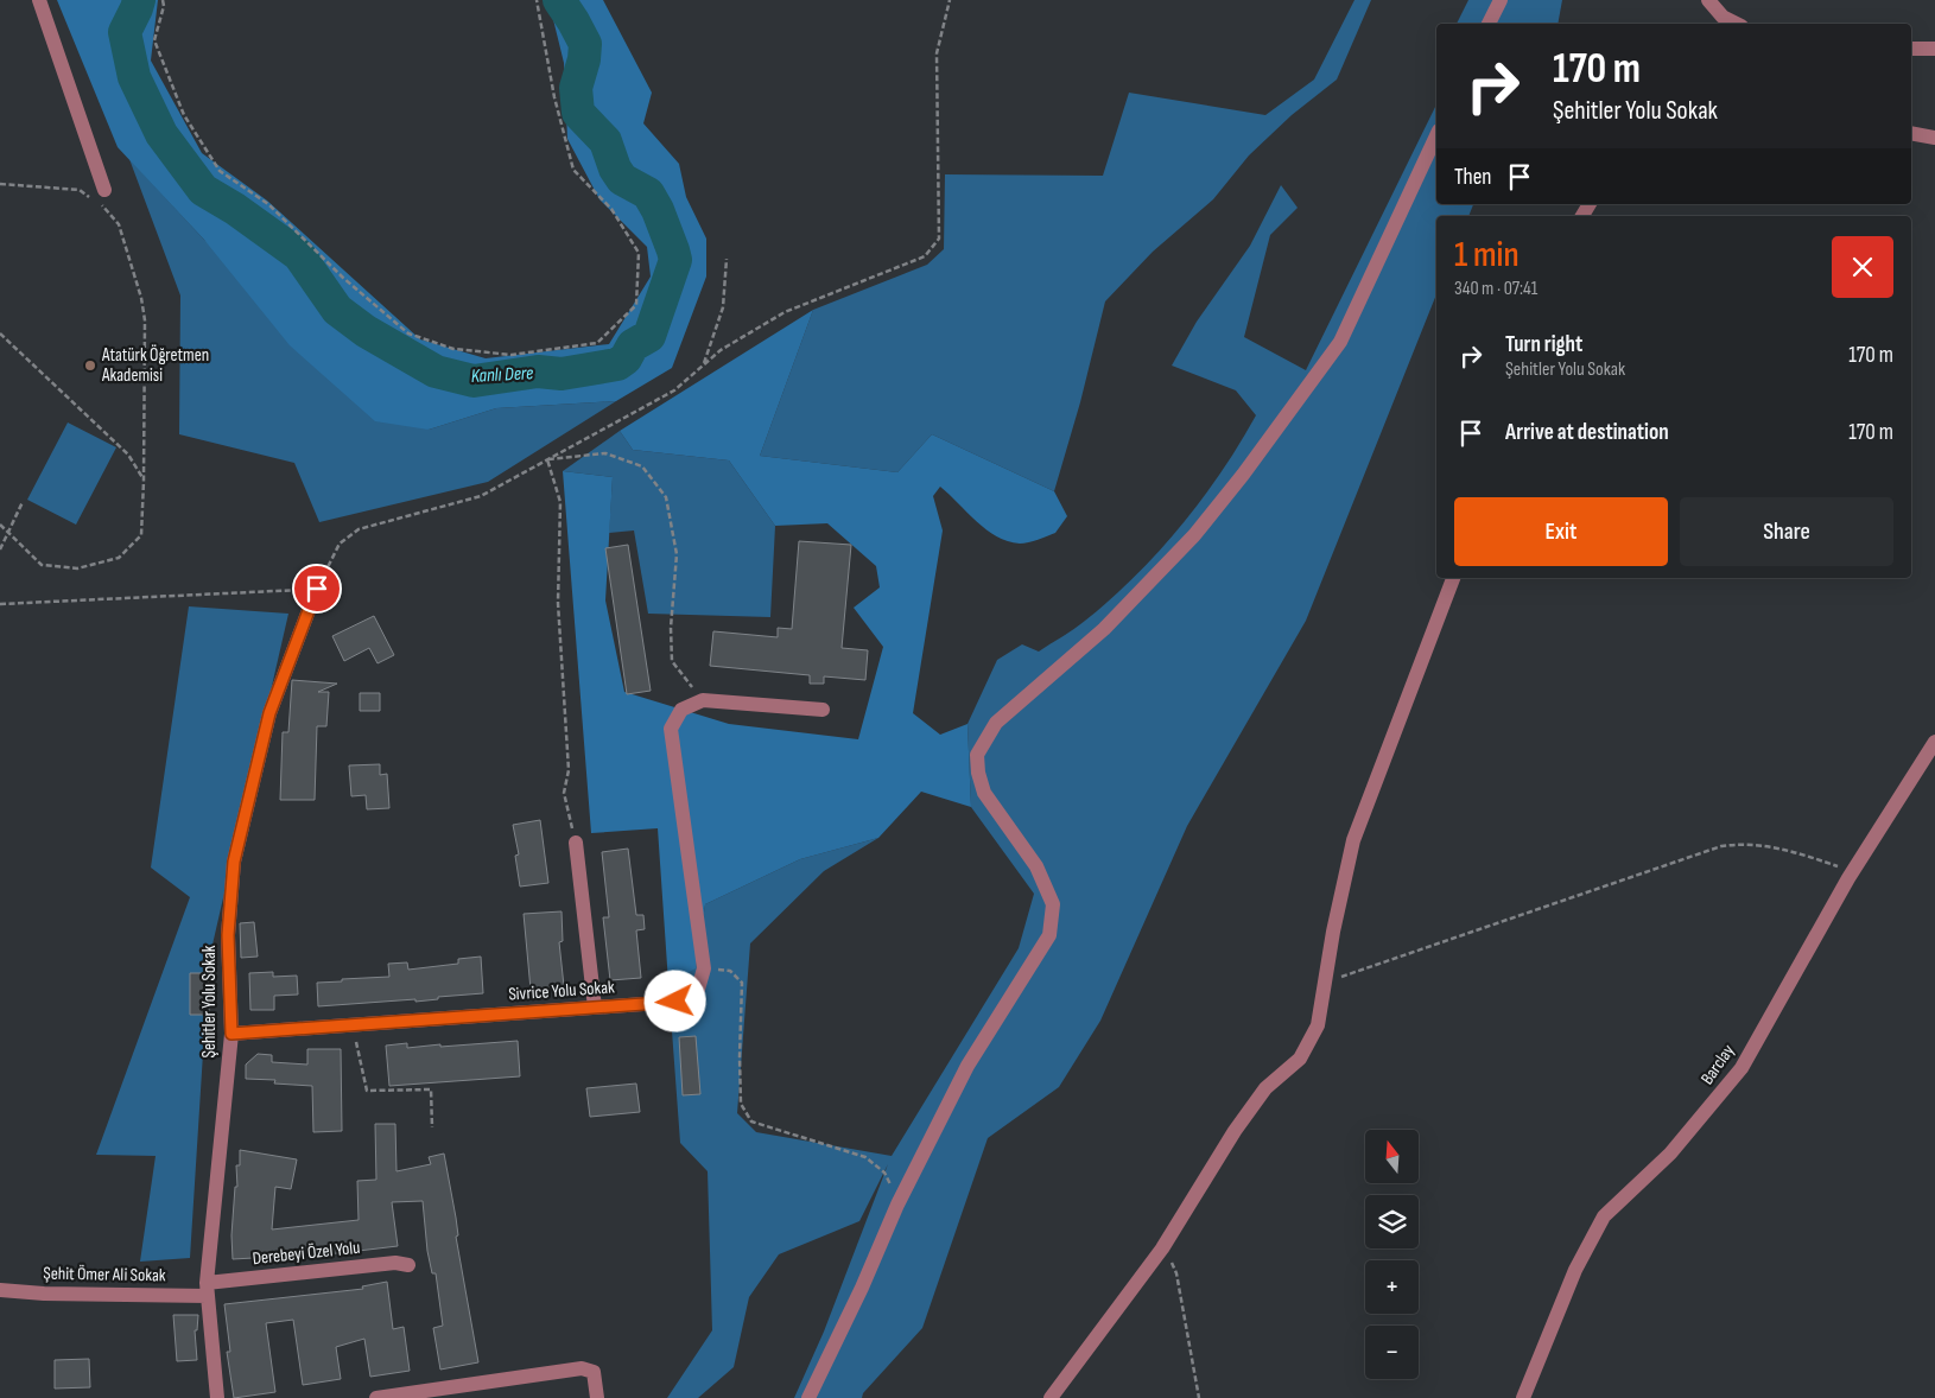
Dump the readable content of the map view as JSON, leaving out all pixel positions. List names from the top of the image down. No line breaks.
{"streets":{"street":["Sivrice Yolu Sokak","Şehitler Yolu Sokak","Barclay","Derebeyi Özel Yolu","Şehit Ömer Ali Sokak"]},"crossings":[["Sivrice Yolu Sokak","Şehitler Yolu Sokak"],["Şehitler Yolu Sokak","Derebeyi Özel Yolu"],["Şehitler Yolu Sokak","Şehit Ömer Ali Sokak"],["Derebeyi Özel Yolu","Şehit Ömer Ali Sokak"]],"water":["Kanlı Dere"],"places":["Atatürk Öğretmen Akademisi"],"north":"top","page":{"turn":["170 m","Şehitler Yolu Sokak"],"then":"Then","heading":["1 min","340 m · 07:41"],"list":[{"name":"Turn right","note":"Şehitler Yolu Sokak","value":"170 m"},{"name":"Arrive at destination","value":"170 m"}],"buttons":["Exit","Share"],"map_buttons":["+","−"]}}
